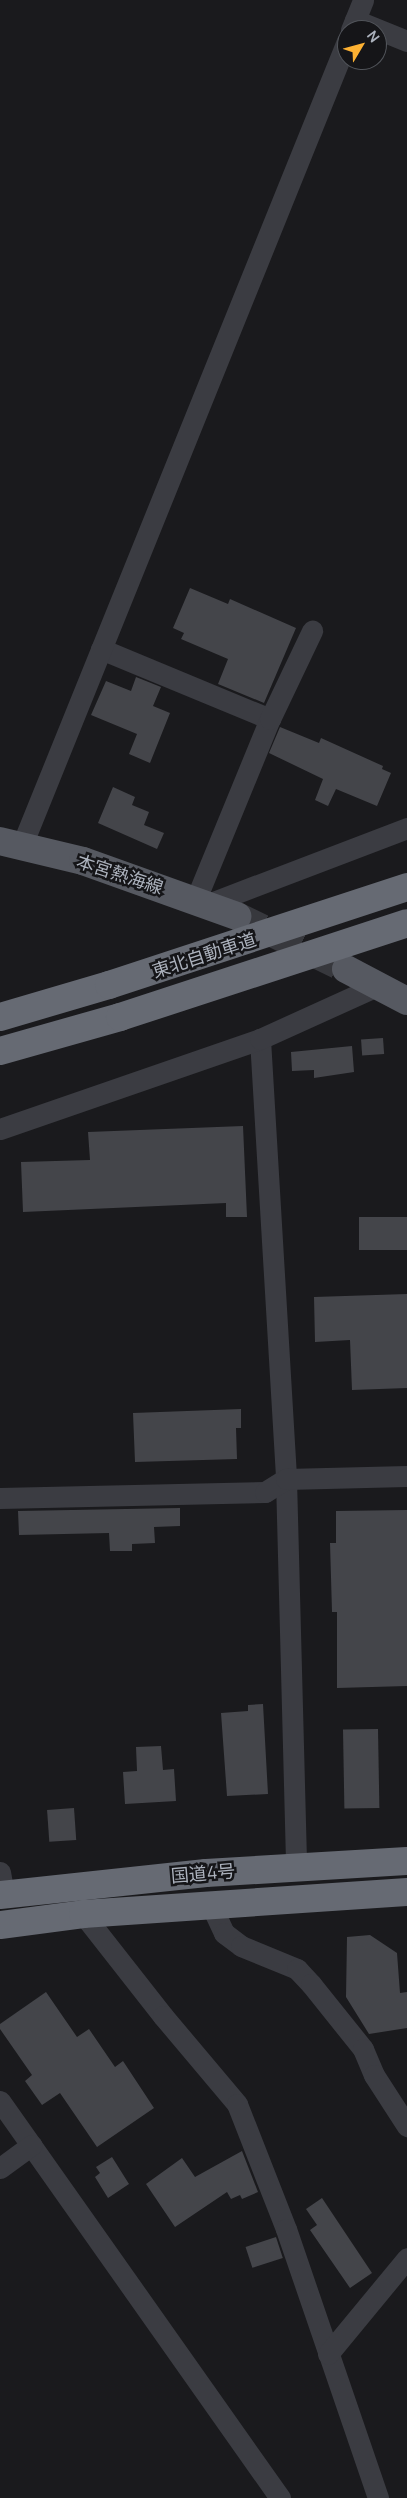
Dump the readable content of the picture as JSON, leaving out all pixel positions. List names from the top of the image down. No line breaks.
{"streets":{"highway":["東北自動車道","国道4号"],"main road":["本宮熱海線"]},"north":"top right"}
